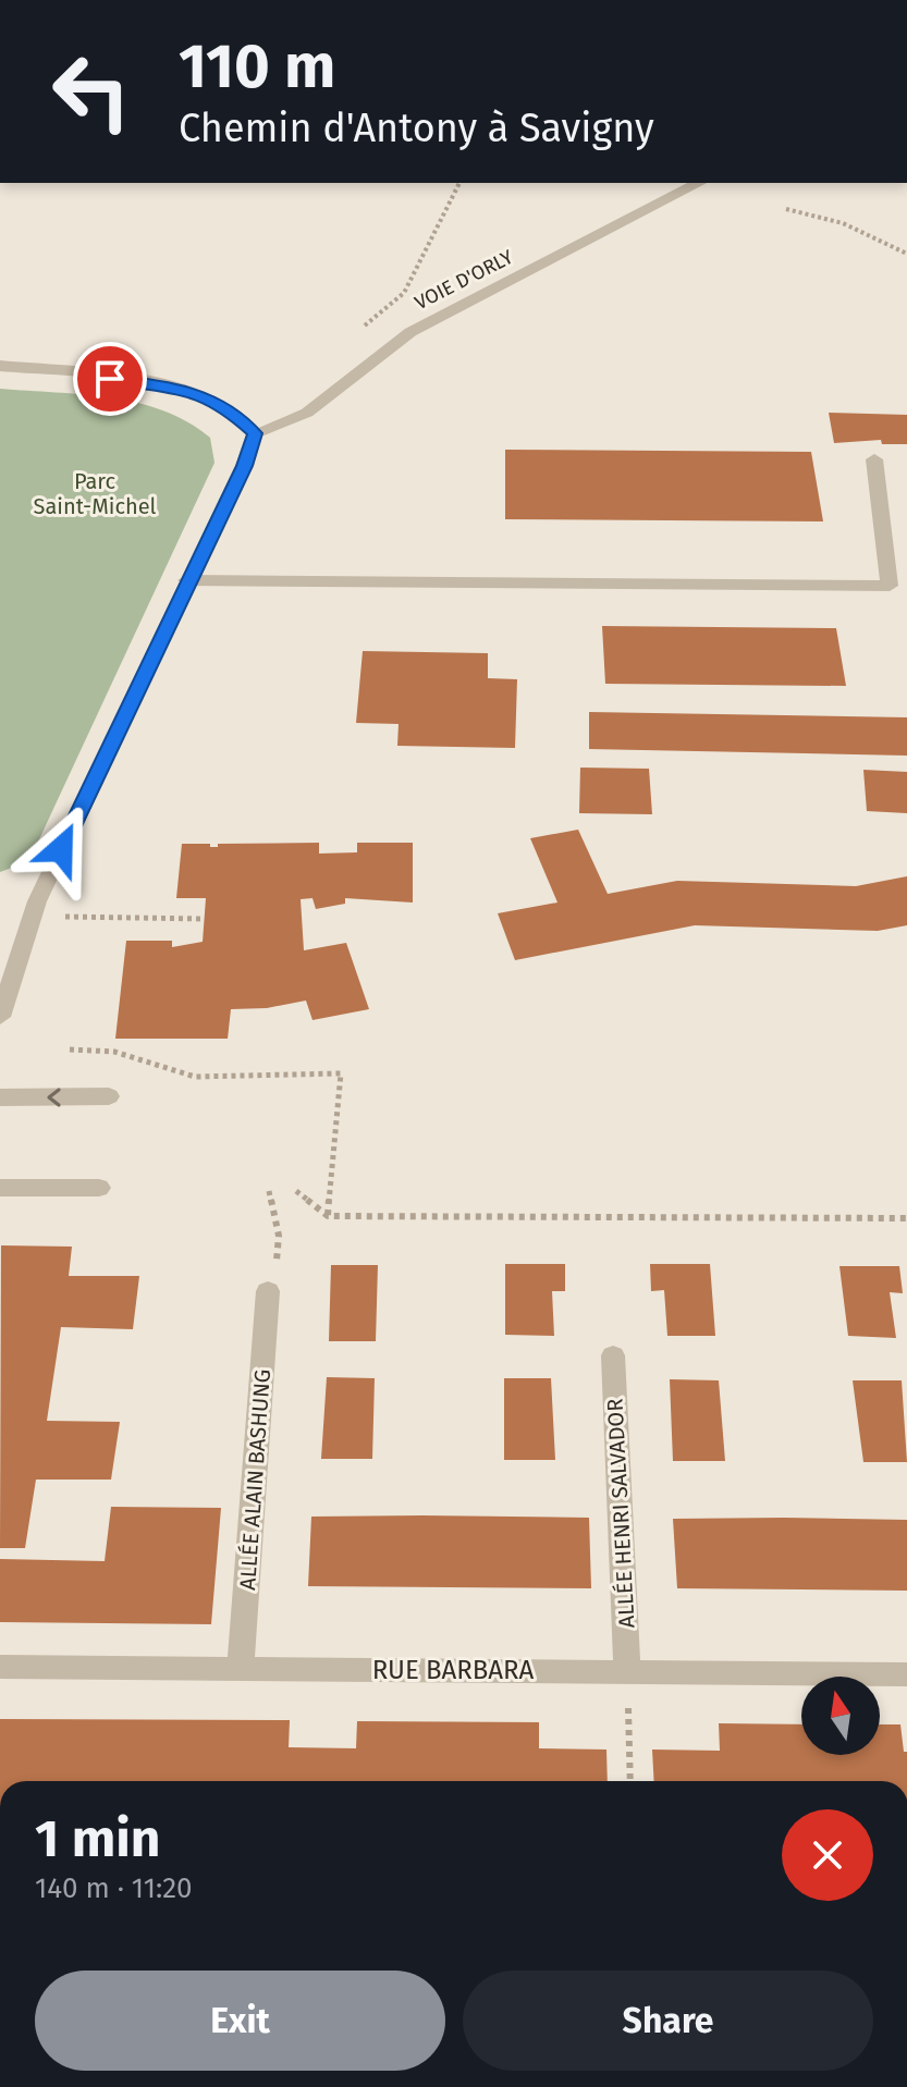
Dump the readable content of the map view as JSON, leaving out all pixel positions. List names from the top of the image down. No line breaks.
{"streets":{"street":["VOIE D'ORLY","ALLÉE ALAIN BASHUNG","ALLÉE HENRI SALVADOR","RUE BARBARA"]},"crossings":[["ALLÉE ALAIN BASHUNG","RUE BARBARA"],["ALLÉE HENRI SALVADOR","RUE BARBARA"]],"parks":["Parc Saint-Michel"],"north":"top","page":{"turn":["110 m","Chemin d'Antony à Savigny"],"heading":["1 min","140 m · 11:20"],"buttons":["Exit","Share"]}}
